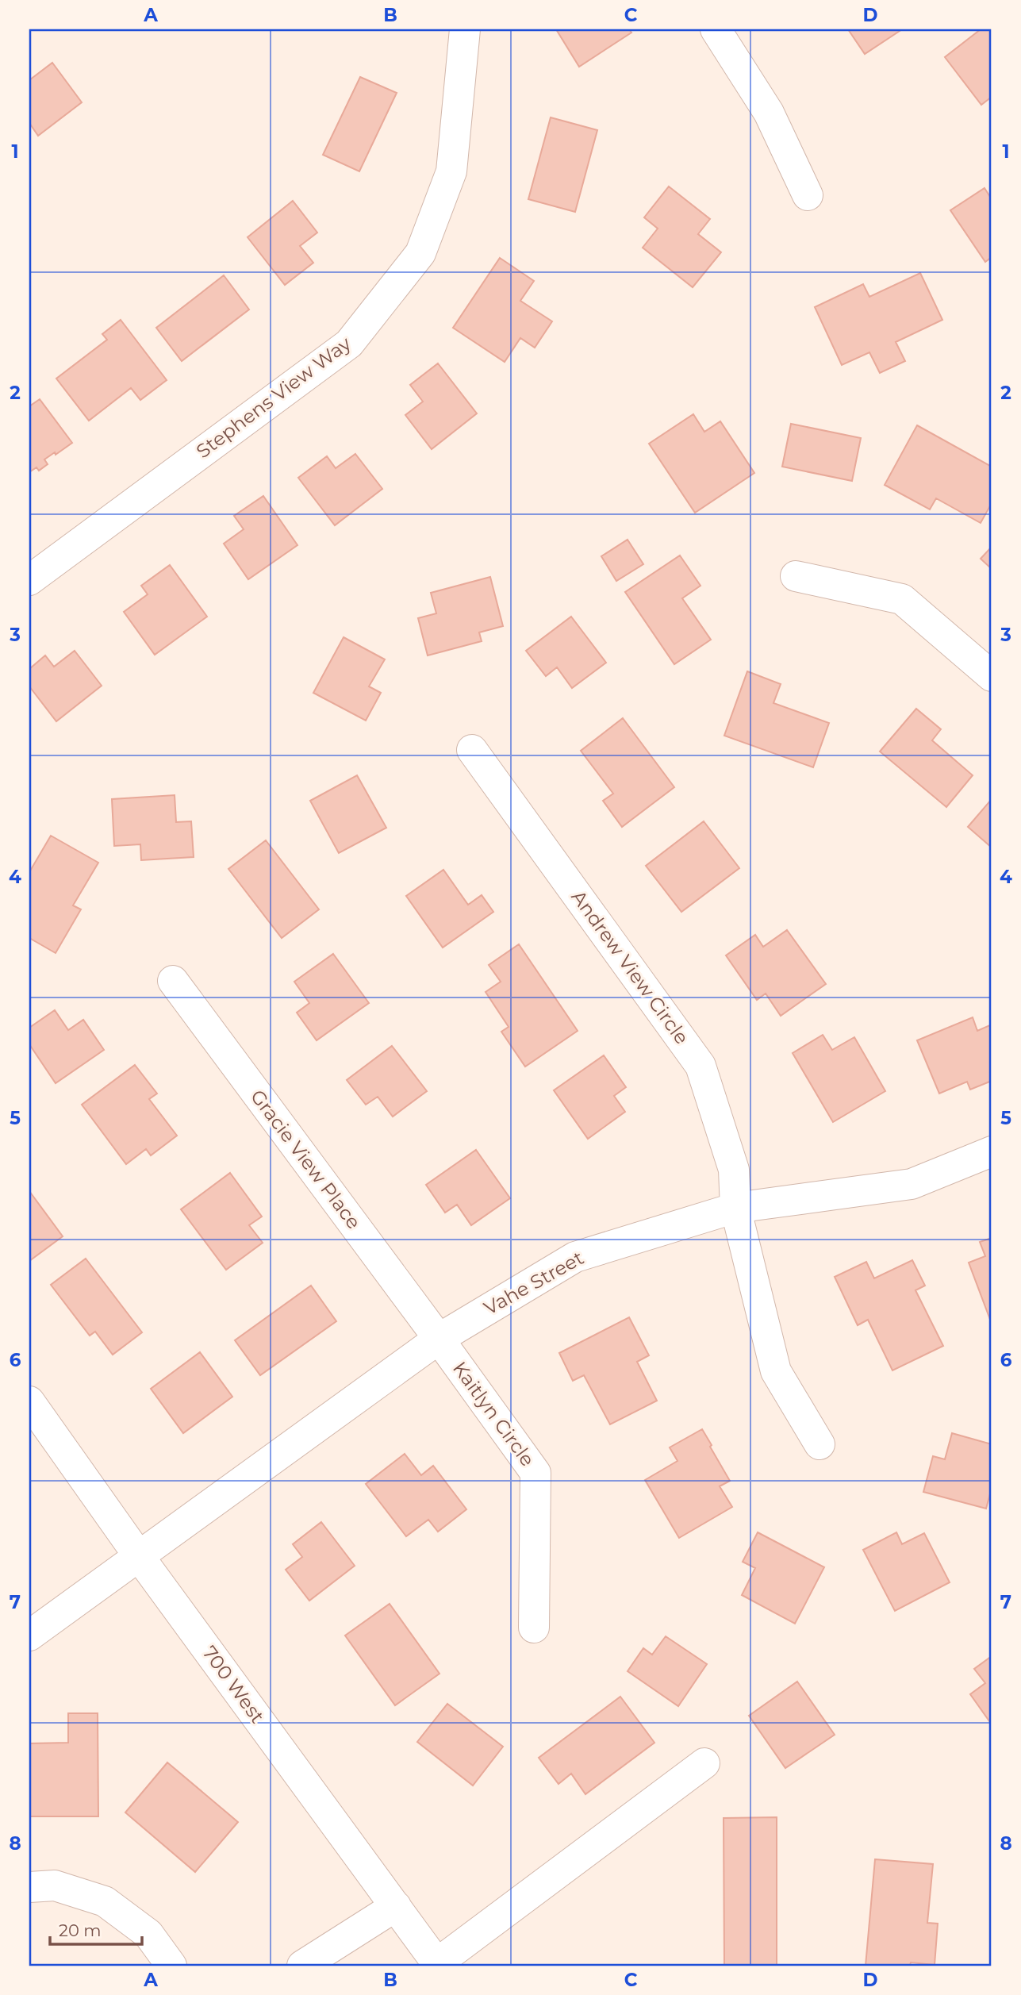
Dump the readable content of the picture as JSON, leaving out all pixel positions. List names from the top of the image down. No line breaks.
{"streets":{"street":["Stephens View Way","Andrew View Circle","Gracie View Place","Vahe Street","Kaitlyn Circle","700 West"]},"crossings":[["Andrew View Circle","Vahe Street"],["Gracie View Place","Vahe Street"],["Gracie View Place","Kaitlyn Circle"],["Vahe Street","Kaitlyn Circle"],["Vahe Street","700 West"]],"scale_bar":"20 m","grid":{"columns":["A","B","C","D"],"rows":["1","2","3","4","5","6","7","8"]}}
